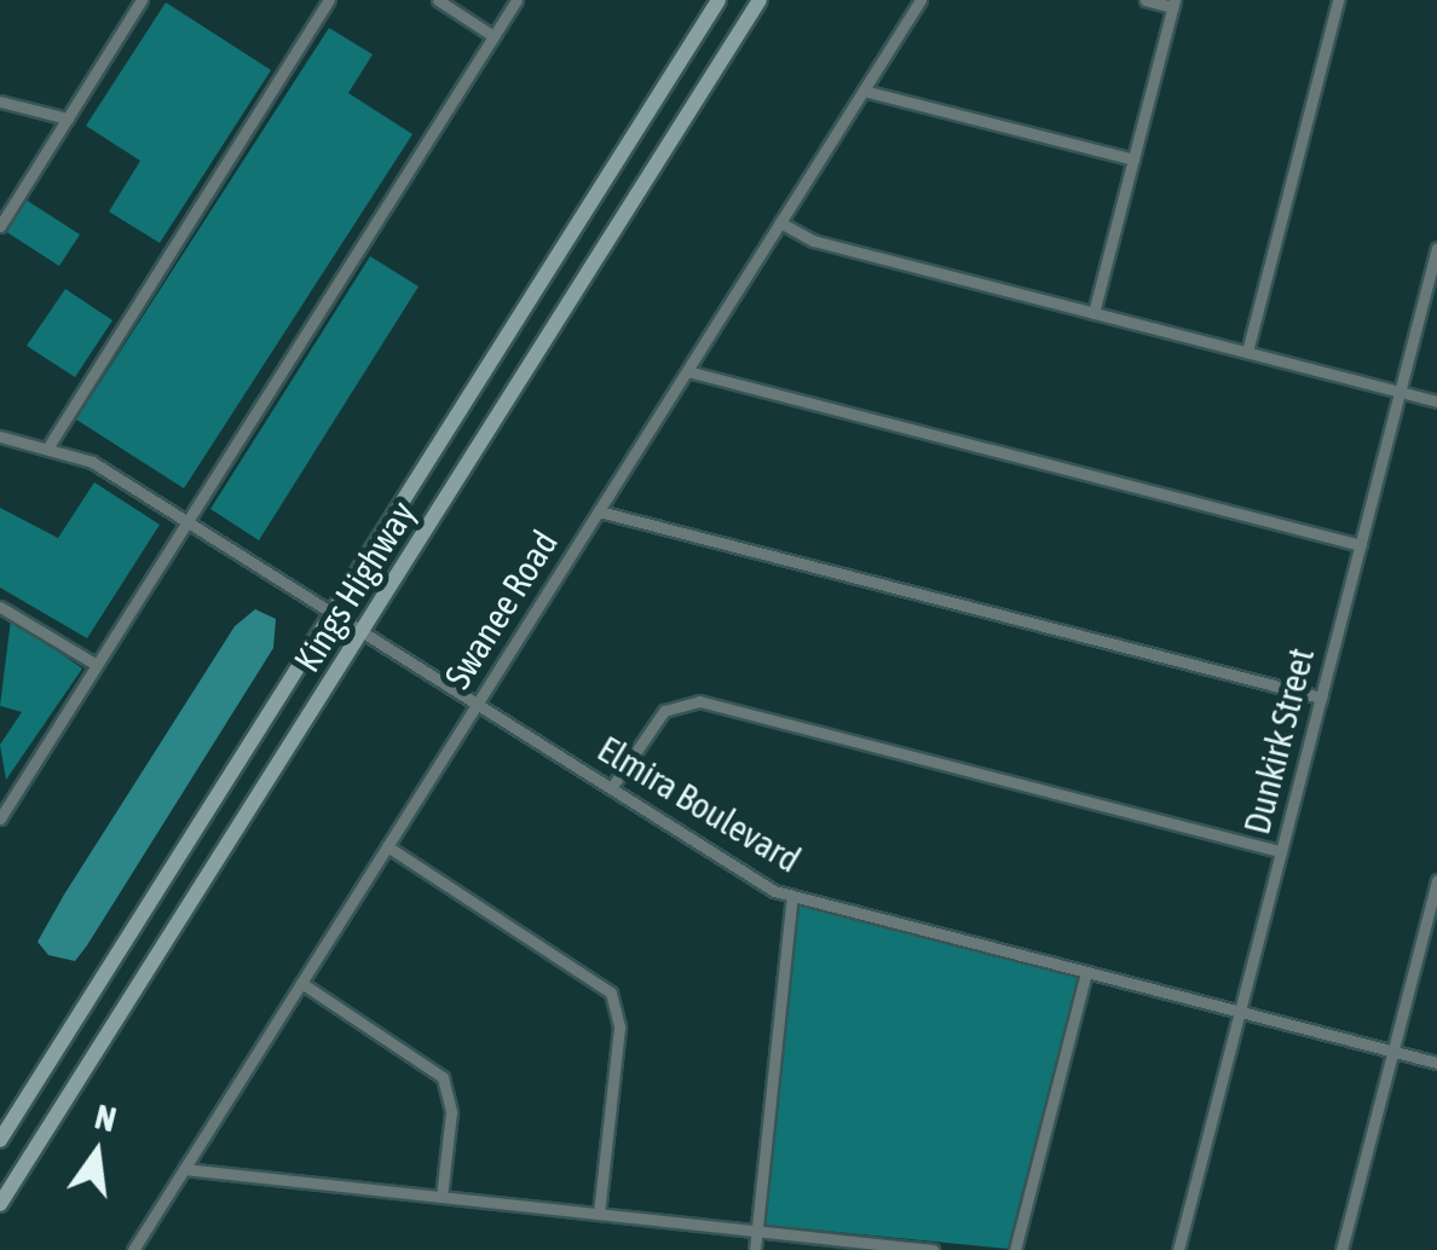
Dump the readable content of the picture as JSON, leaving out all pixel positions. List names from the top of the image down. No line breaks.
{"streets":{"main road":["Kings Highway"],"street":["Swanee Road","Dunkirk Street","Elmira Boulevard"]},"crossings":[["Kings Highway","Elmira Boulevard"],["Swanee Road","Elmira Boulevard"],["Dunkirk Street","Elmira Boulevard"]],"north":"top"}
